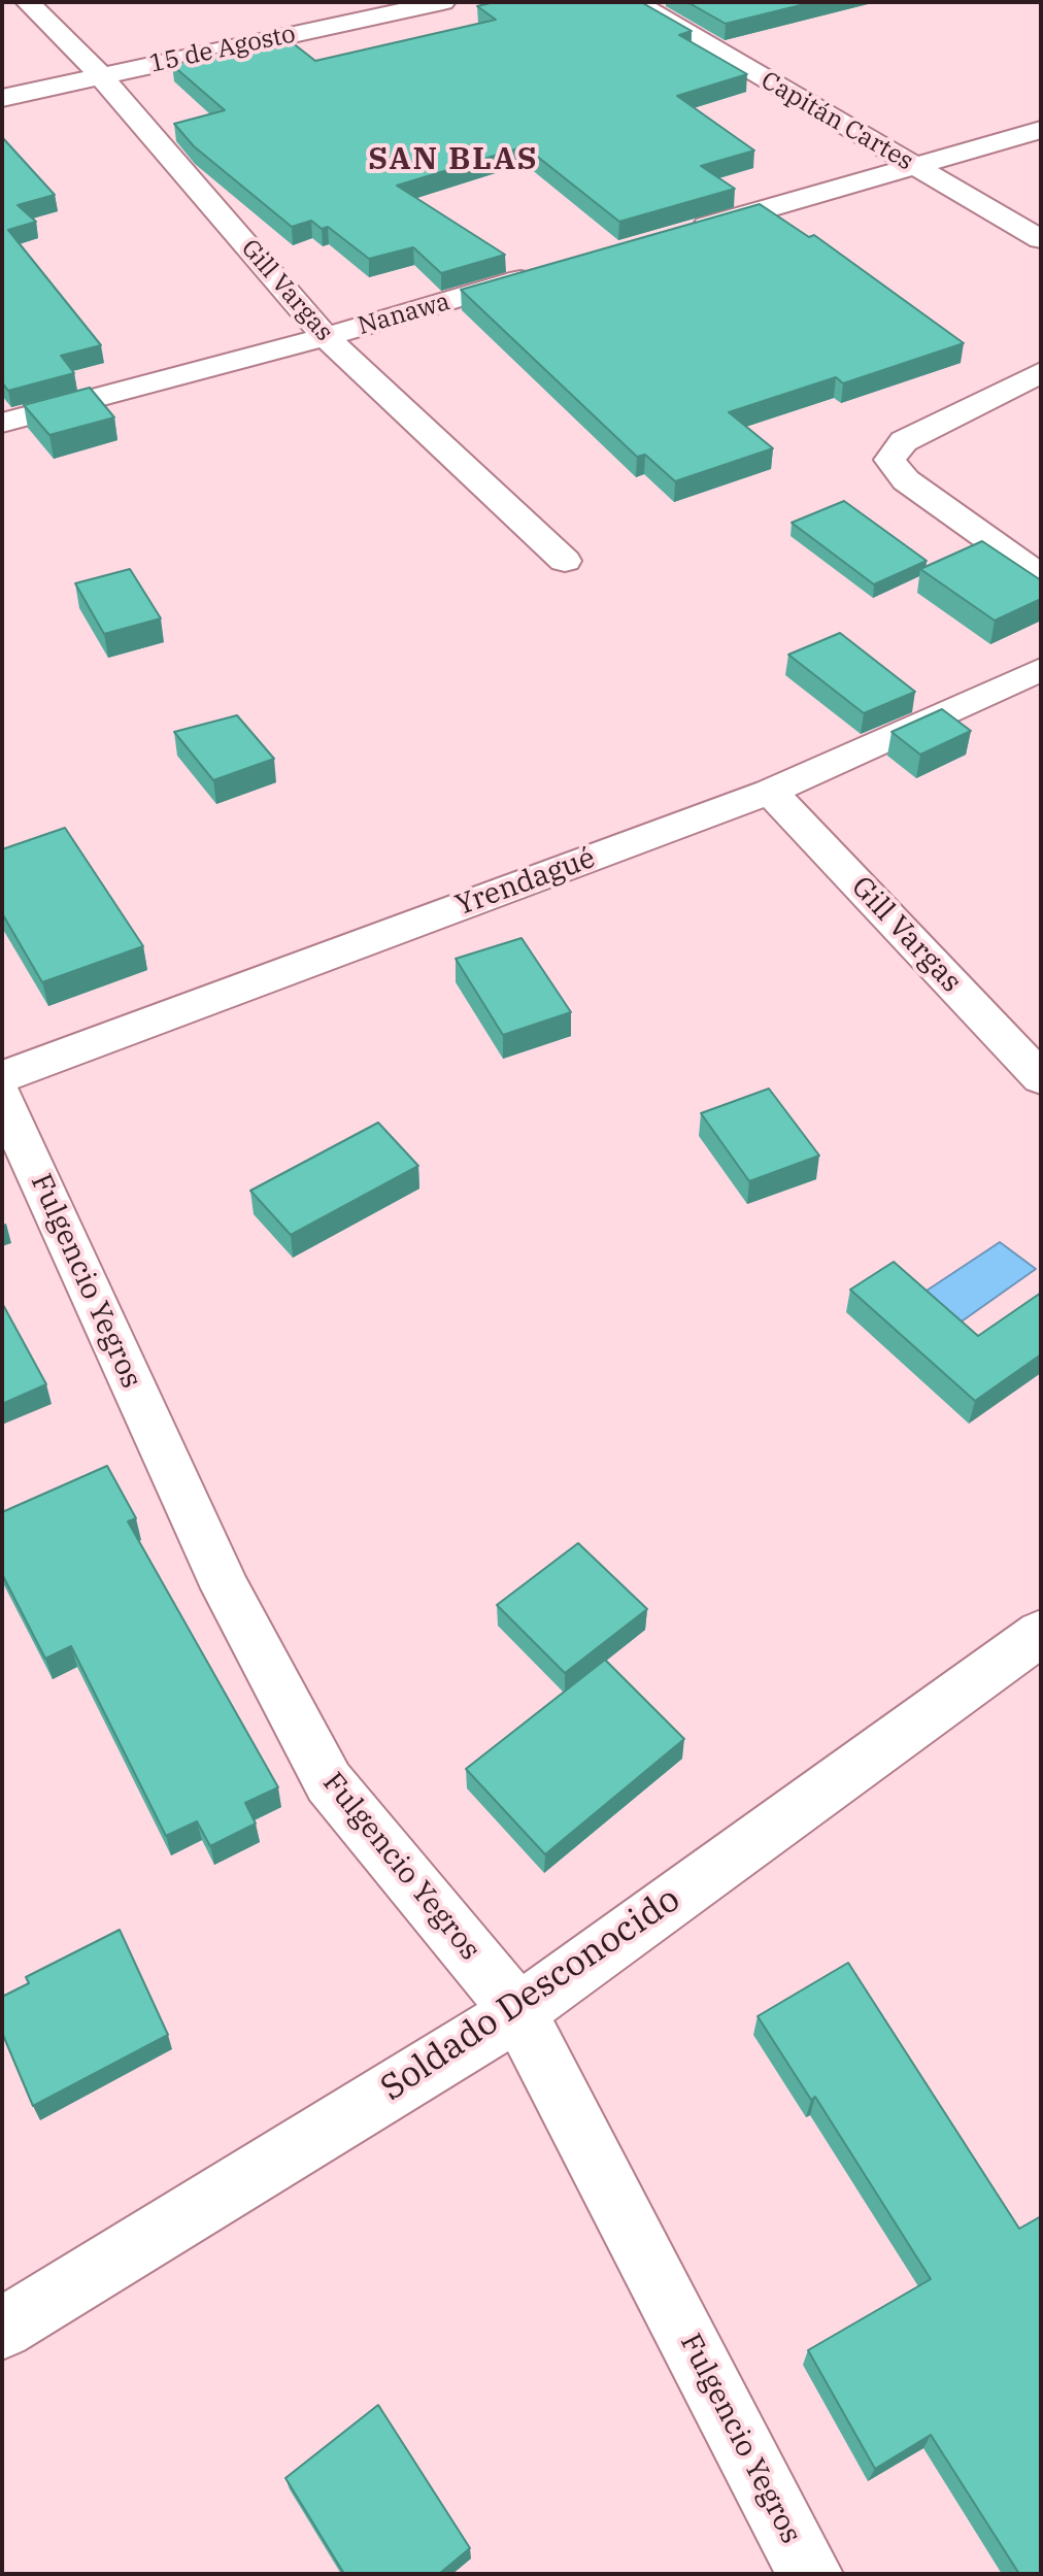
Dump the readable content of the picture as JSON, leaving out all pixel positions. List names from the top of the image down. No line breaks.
{"streets":{"street":["15 de Agosto","Capitán Cartes","Gill Vargas","Nanawa","Yrendagué","Fulgencio Yegros","Soldado Desconocido"]},"crossings":[["15 de Agosto","Gill Vargas"],["Gill Vargas","Nanawa"],["Gill Vargas","Yrendagué"],["Fulgencio Yegros","Soldado Desconocido"]],"districts":["SAN BLAS"]}
